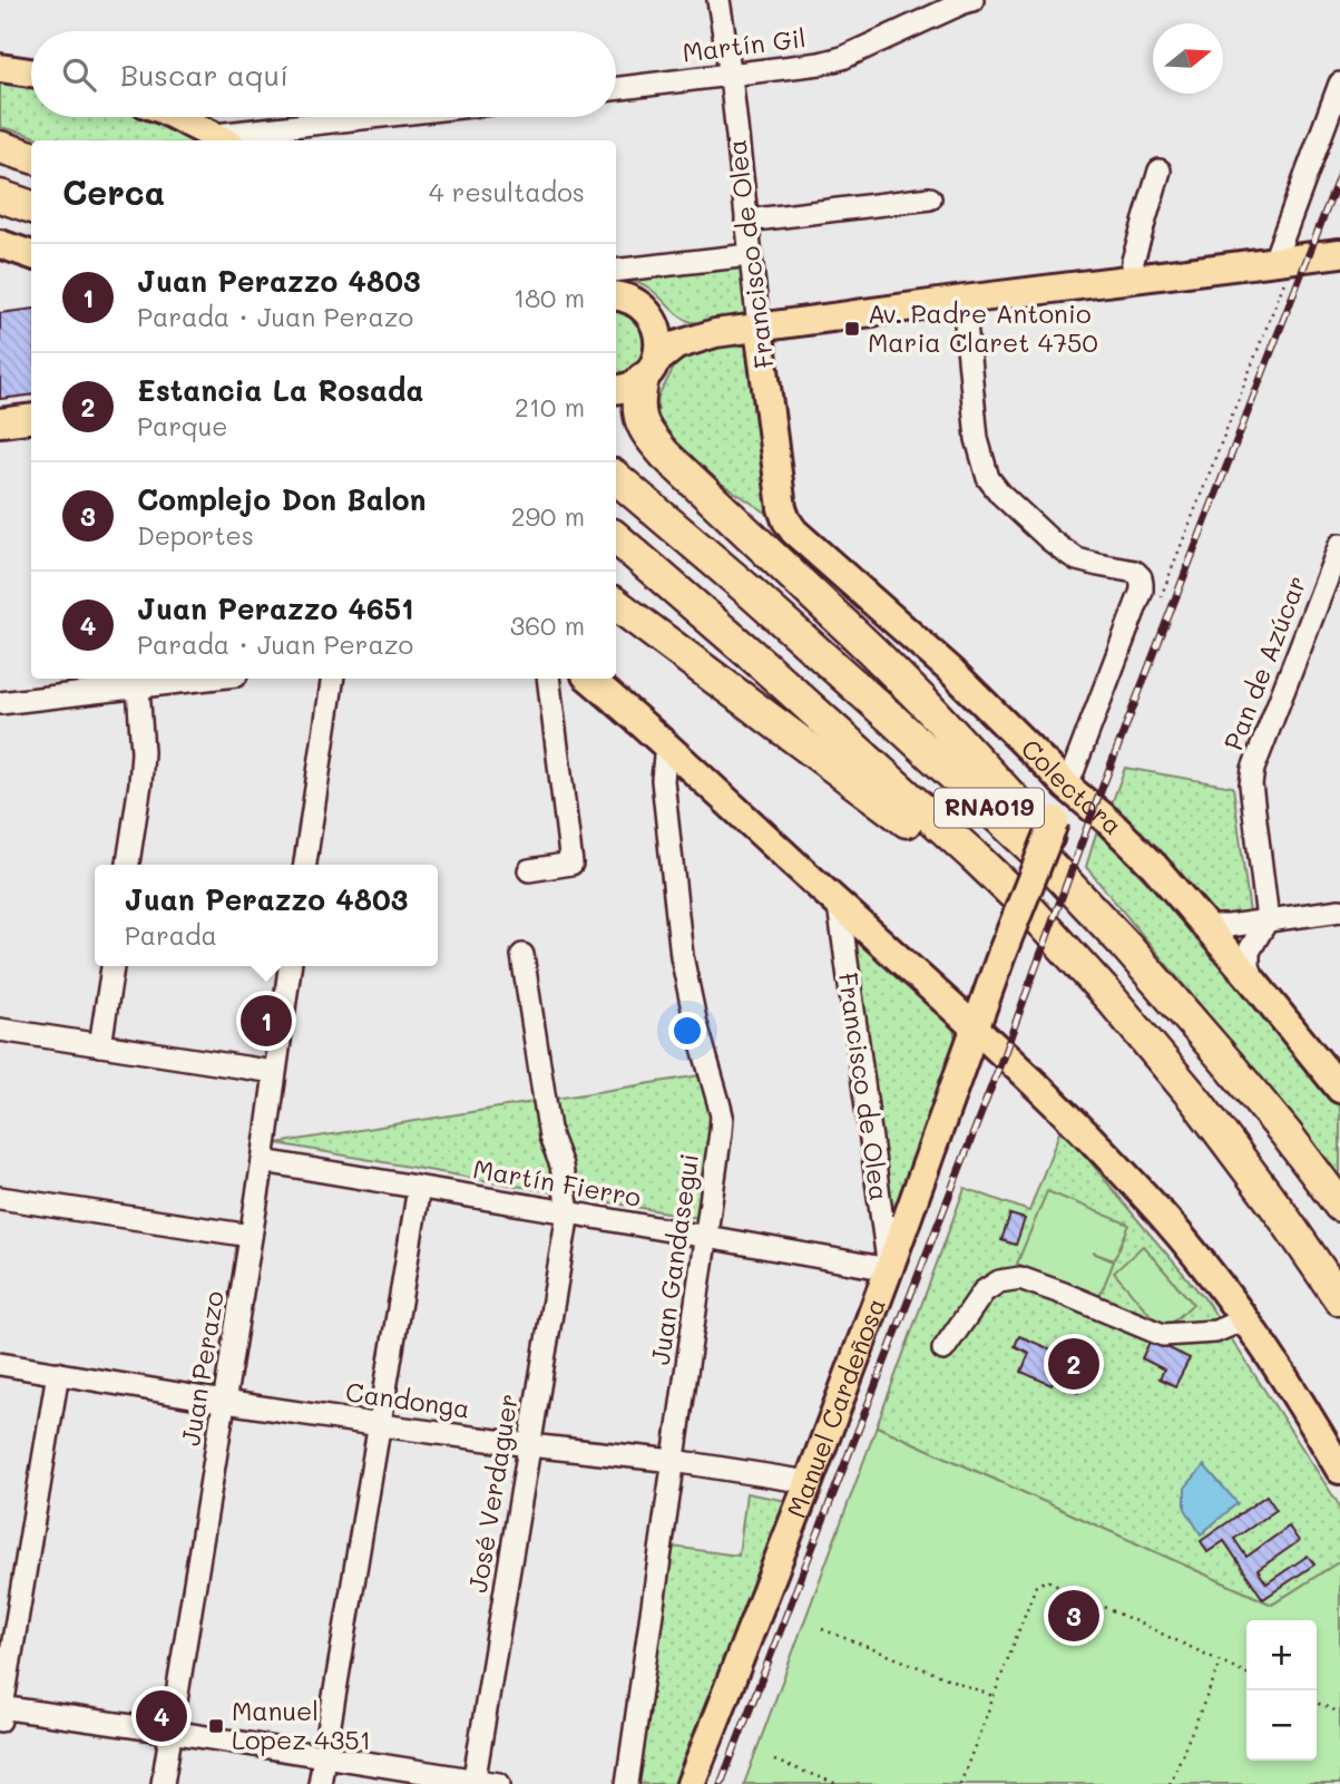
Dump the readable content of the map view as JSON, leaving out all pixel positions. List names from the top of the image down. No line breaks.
{"streets":{"highway":["RNA019"],"main road":["Francisco de Olea","Colectora","Manuel Cardeñosa"],"street":["Martín Gil","Pan de Azúcar","Martín Fierro","Juan Gandasegui","Juan Perazo","Candonga","José Verdaguer"]},"crossings":[["Martín Gil","Francisco de Olea"],["Francisco de Olea","Colectora"],["Francisco de Olea","Martín Fierro"],["Francisco de Olea","Manuel Cardeñosa"],["Colectora","Manuel Cardeñosa"],["Martín Fierro","Juan Gandasegui"],["Martín Fierro","Juan Perazo"],["Martín Fierro","Manuel Cardeñosa"],["Martín Fierro","José Verdaguer"],["Juan Gandasegui","Candonga"],["Juan Perazo","Candonga"],["Candonga","Manuel Cardeñosa"],["Candonga","José Verdaguer"]],"places":{"transit":["Av. Padre Antonio Maria Claret 4750","Manuel Lopez 4351"]},"north":"right","page":{"search":"Buscar aquí","heading":["Cerca","4 resultados"],"list":[{"mark":"1","name":"Juan Perazzo 4803","note":"Parada · Juan Perazo","value":"180 m"},{"mark":"2","name":"Estancia La Rosada","note":"Parque","value":"210 m"},{"mark":"3","name":"Complejo Don Balon","note":"Deportes","value":"290 m"},{"mark":"4","name":"Juan Perazzo 4651","note":"Parada · Juan Perazo","value":"360 m"}],"popup":["Juan Perazzo 4803","Parada"],"pins":["1","2","3","4"],"map_buttons":["+","−"]}}
